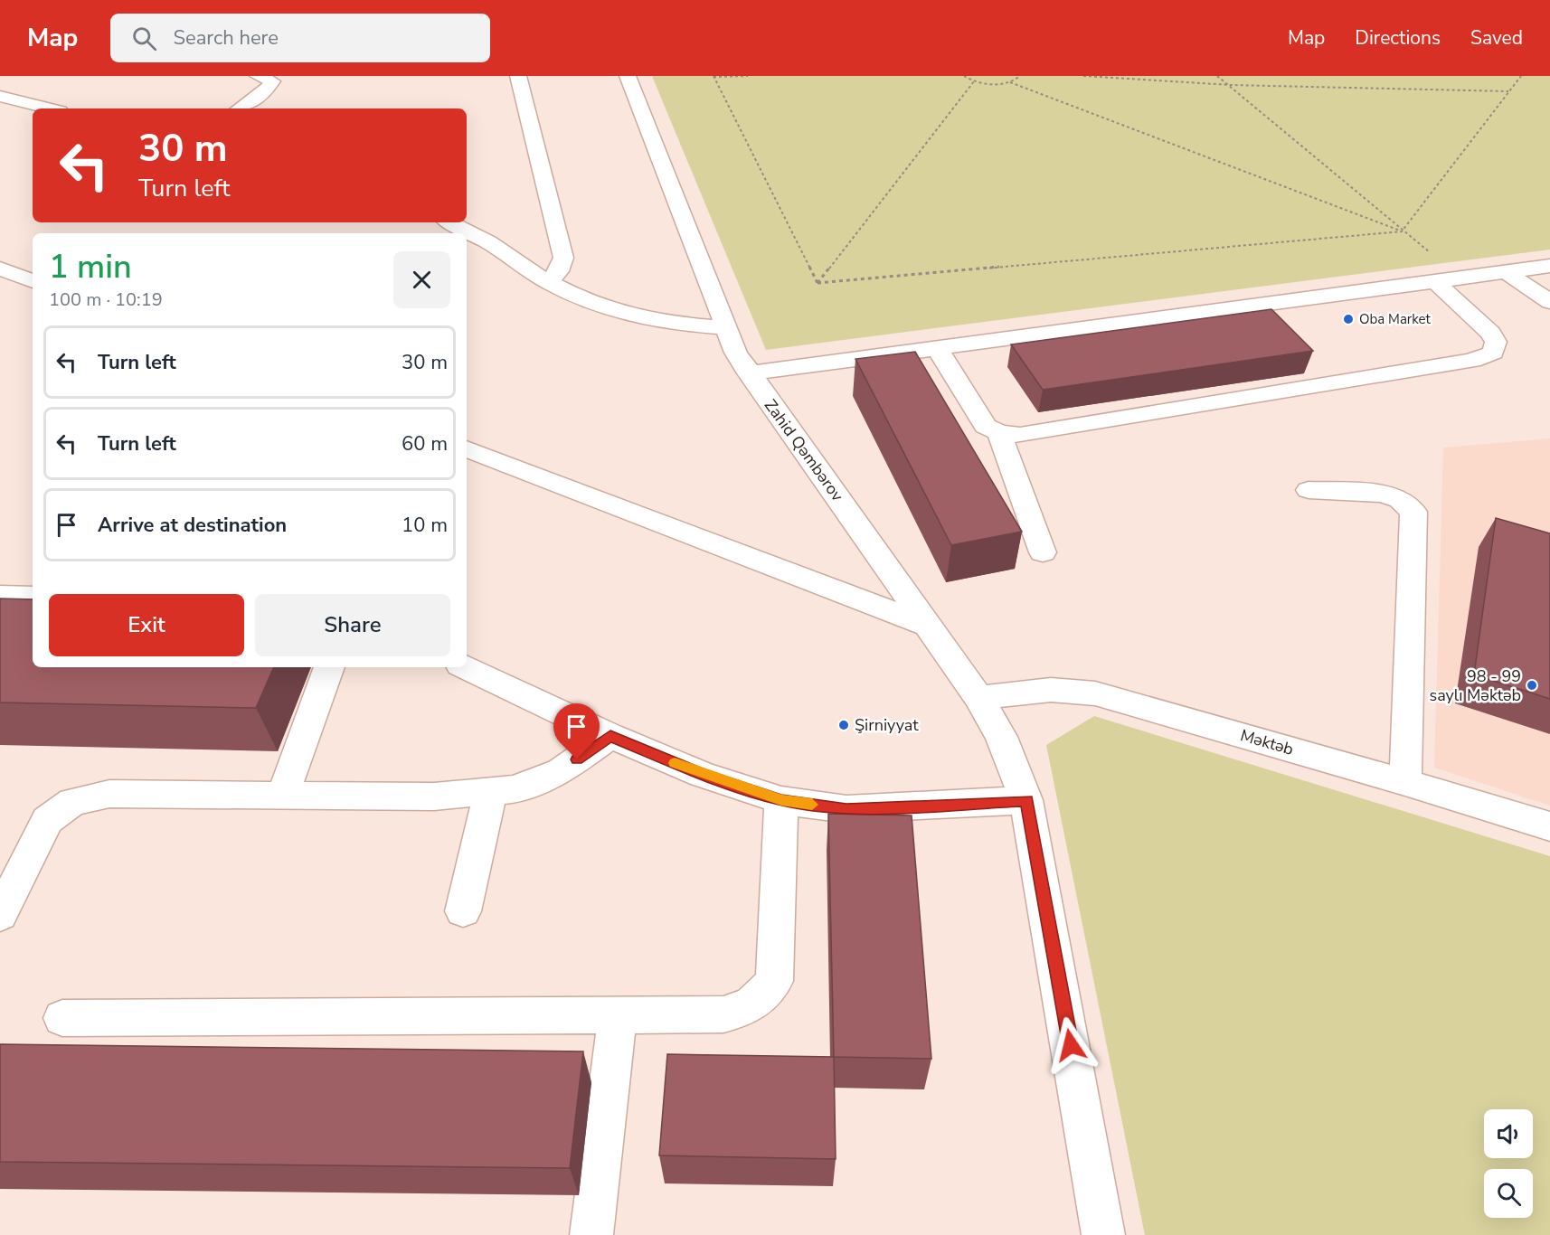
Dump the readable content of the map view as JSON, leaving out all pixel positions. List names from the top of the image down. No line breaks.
{"streets":{"street":["Zahid Qəmbərov","Məktəb"]},"crossings":[["Zahid Qəmbərov","Məktəb"]],"places":["Oba Market","98 - 99 saylı Məktəb","Şirniyyat"],"page":{"header":"Map","search":"Search here","nav":["Map","Directions","Saved"],"turn":["30 m","Turn left"],"heading":["1 min","100 m · 10:19"],"list":[{"name":"Turn left","value":"30 m"},{"name":"Turn left","value":"60 m"},{"name":"Arrive at destination","value":"10 m"}],"buttons":["Exit","Share"]}}
